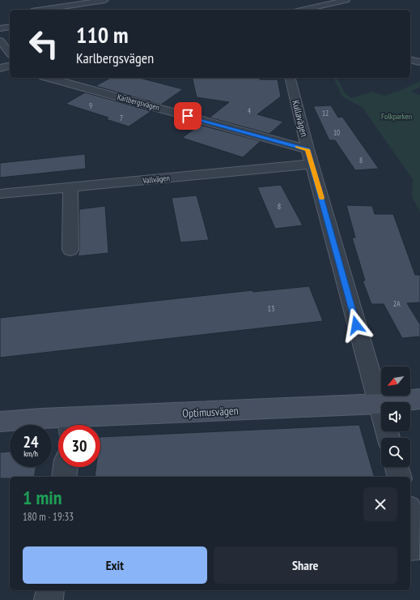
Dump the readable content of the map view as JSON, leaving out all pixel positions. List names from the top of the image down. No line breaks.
{"streets":{"street":["Karlbergsvägen","Kullavägen","Vallvägen","Optimusvägen"]},"crossings":[["Karlbergsvägen","Kullavägen"],["Karlbergsvägen","Vallvägen"],["Kullavägen","Vallvägen"],["Kullavägen","Optimusvägen"]],"parks":["Folkparken"],"house_numbers":["9","4","12","7","10","8","8","2A","13"],"north":"bottom left","page":{"turn":["110 m","Karlbergsvägen"],"speed":"24 km/h","limit":"30","heading":["1 min","180 m · 19:33"],"buttons":["Exit","Share"]}}
